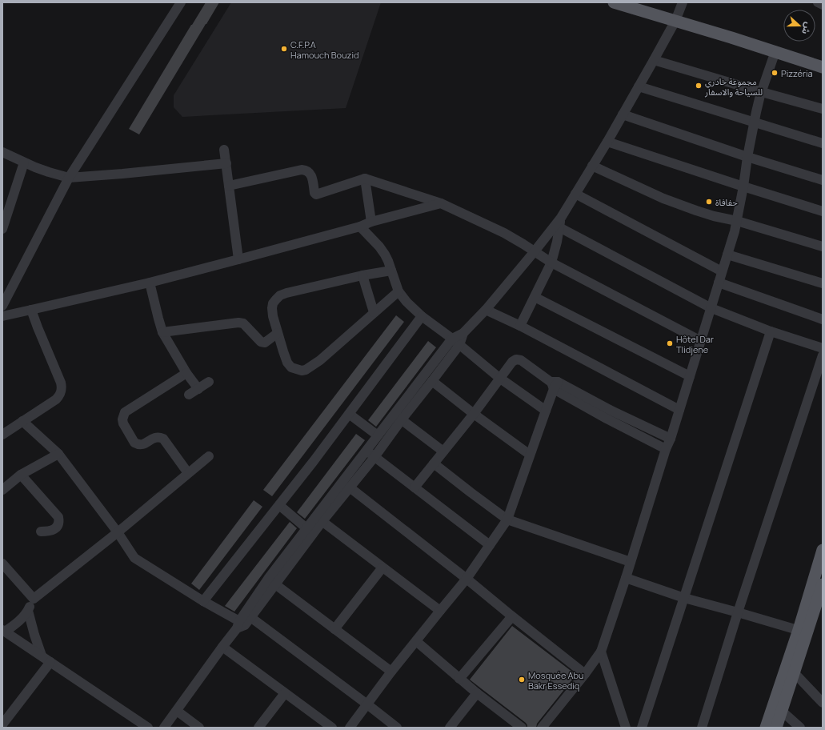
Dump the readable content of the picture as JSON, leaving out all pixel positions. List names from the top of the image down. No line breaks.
{"places":["C.F.P.A Hamouch Bouzid","Pizzéria","مجموعة خادري للسياحة والاسفار","حفافاة","Hôtel Dar Tlidjene","Mosquée Abu Bakr Essediq"],"north":"right"}
